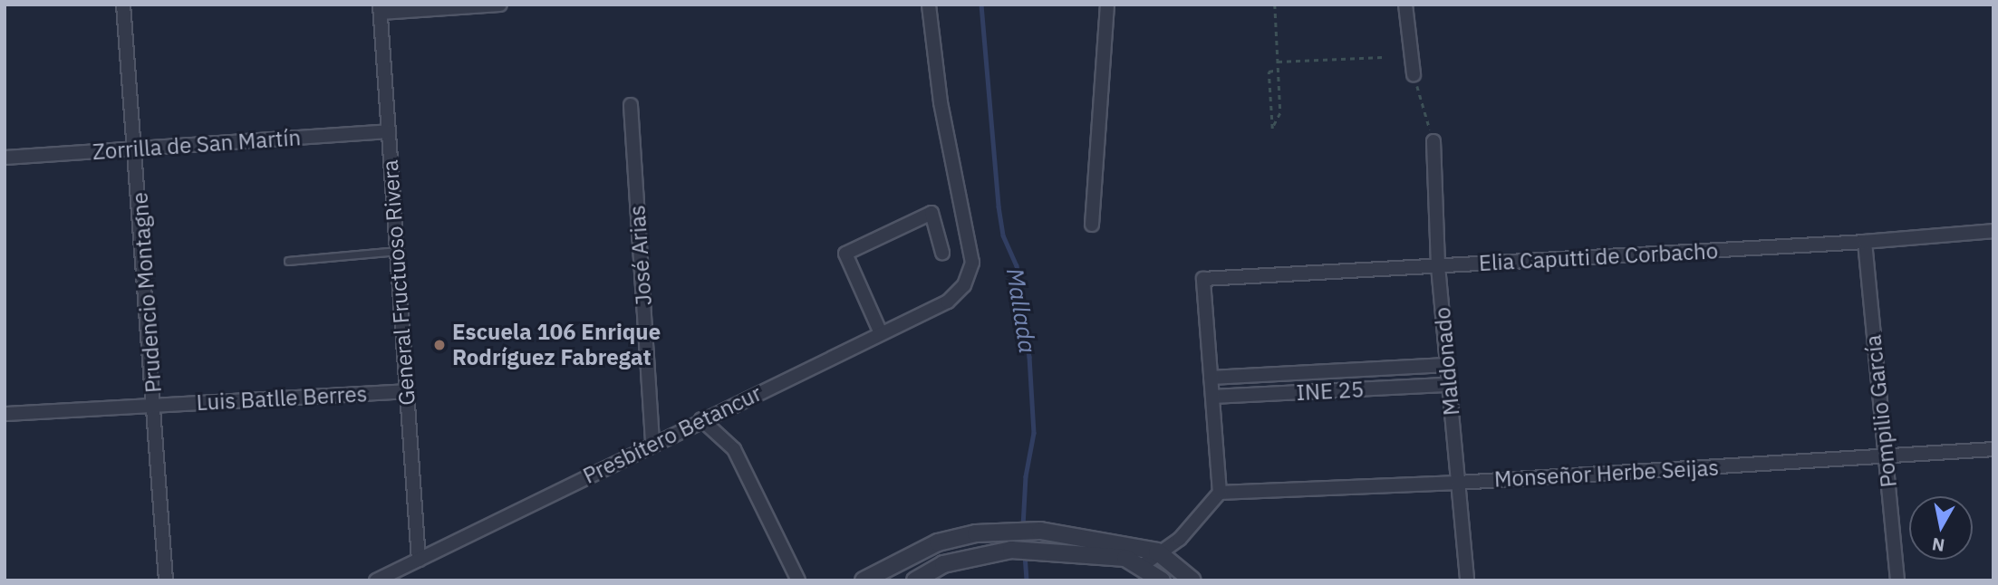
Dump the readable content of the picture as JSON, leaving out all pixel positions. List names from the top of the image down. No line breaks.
{"streets":{"street":["Zorrilla de San Martín","José Arias","Elia Caputti de Corbacho","General Fructuoso Rivera","Prudencio Montagne","Maldonado","INE 25","Luis Batlle Berres","Pompilio García","Presbítero Betancur","Monseñor Herbe Seijas"]},"crossings":[["Zorrilla de San Martín","General Fructuoso Rivera"],["Zorrilla de San Martín","Prudencio Montagne"],["José Arias","Presbítero Betancur"],["Elia Caputti de Corbacho","Maldonado"],["Elia Caputti de Corbacho","INE 25"],["Elia Caputti de Corbacho","Pompilio García"],["General Fructuoso Rivera","Luis Batlle Berres"],["General Fructuoso Rivera","Presbítero Betancur"],["Prudencio Montagne","Luis Batlle Berres"],["Maldonado","INE 25"],["Maldonado","Monseñor Herbe Seijas"],["Pompilio García","Monseñor Herbe Seijas"]],"water":["Mallada"],"places":["Escuela 106 Enrique Rodríguez Fabregat"],"north":"bottom"}
